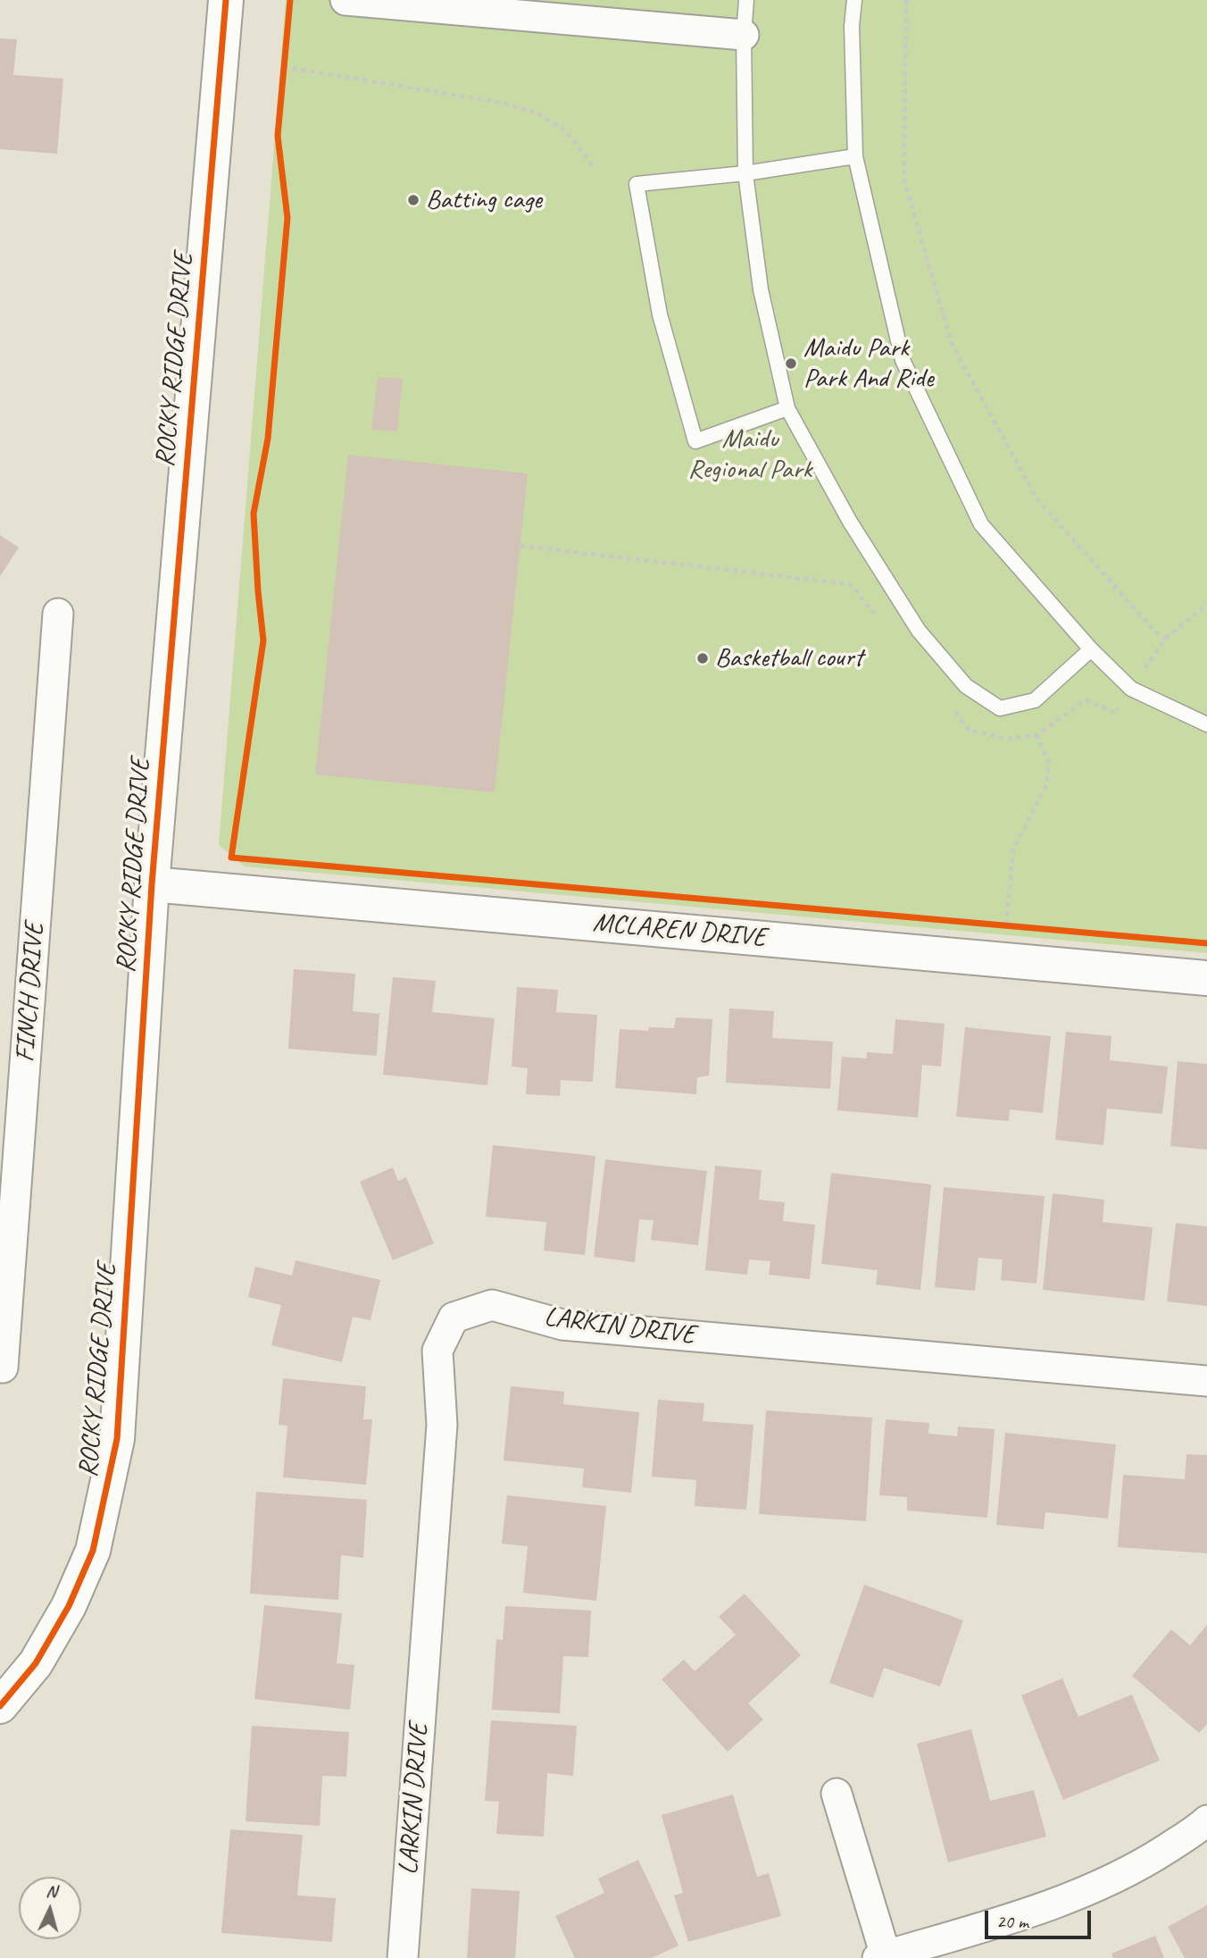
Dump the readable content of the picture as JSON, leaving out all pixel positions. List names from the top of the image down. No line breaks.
{"streets":{"main road":["ROCKY RIDGE DRIVE","MCLAREN DRIVE"],"street":["FINCH DRIVE","LARKIN DRIVE"]},"crossings":[["ROCKY RIDGE DRIVE","MCLAREN DRIVE"]],"parks":["Maidu Regional Park"],"places":["Batting cage","Maidu Park Park And Ride","Basketball court"],"scale_bar":"20 m","north":"top"}
